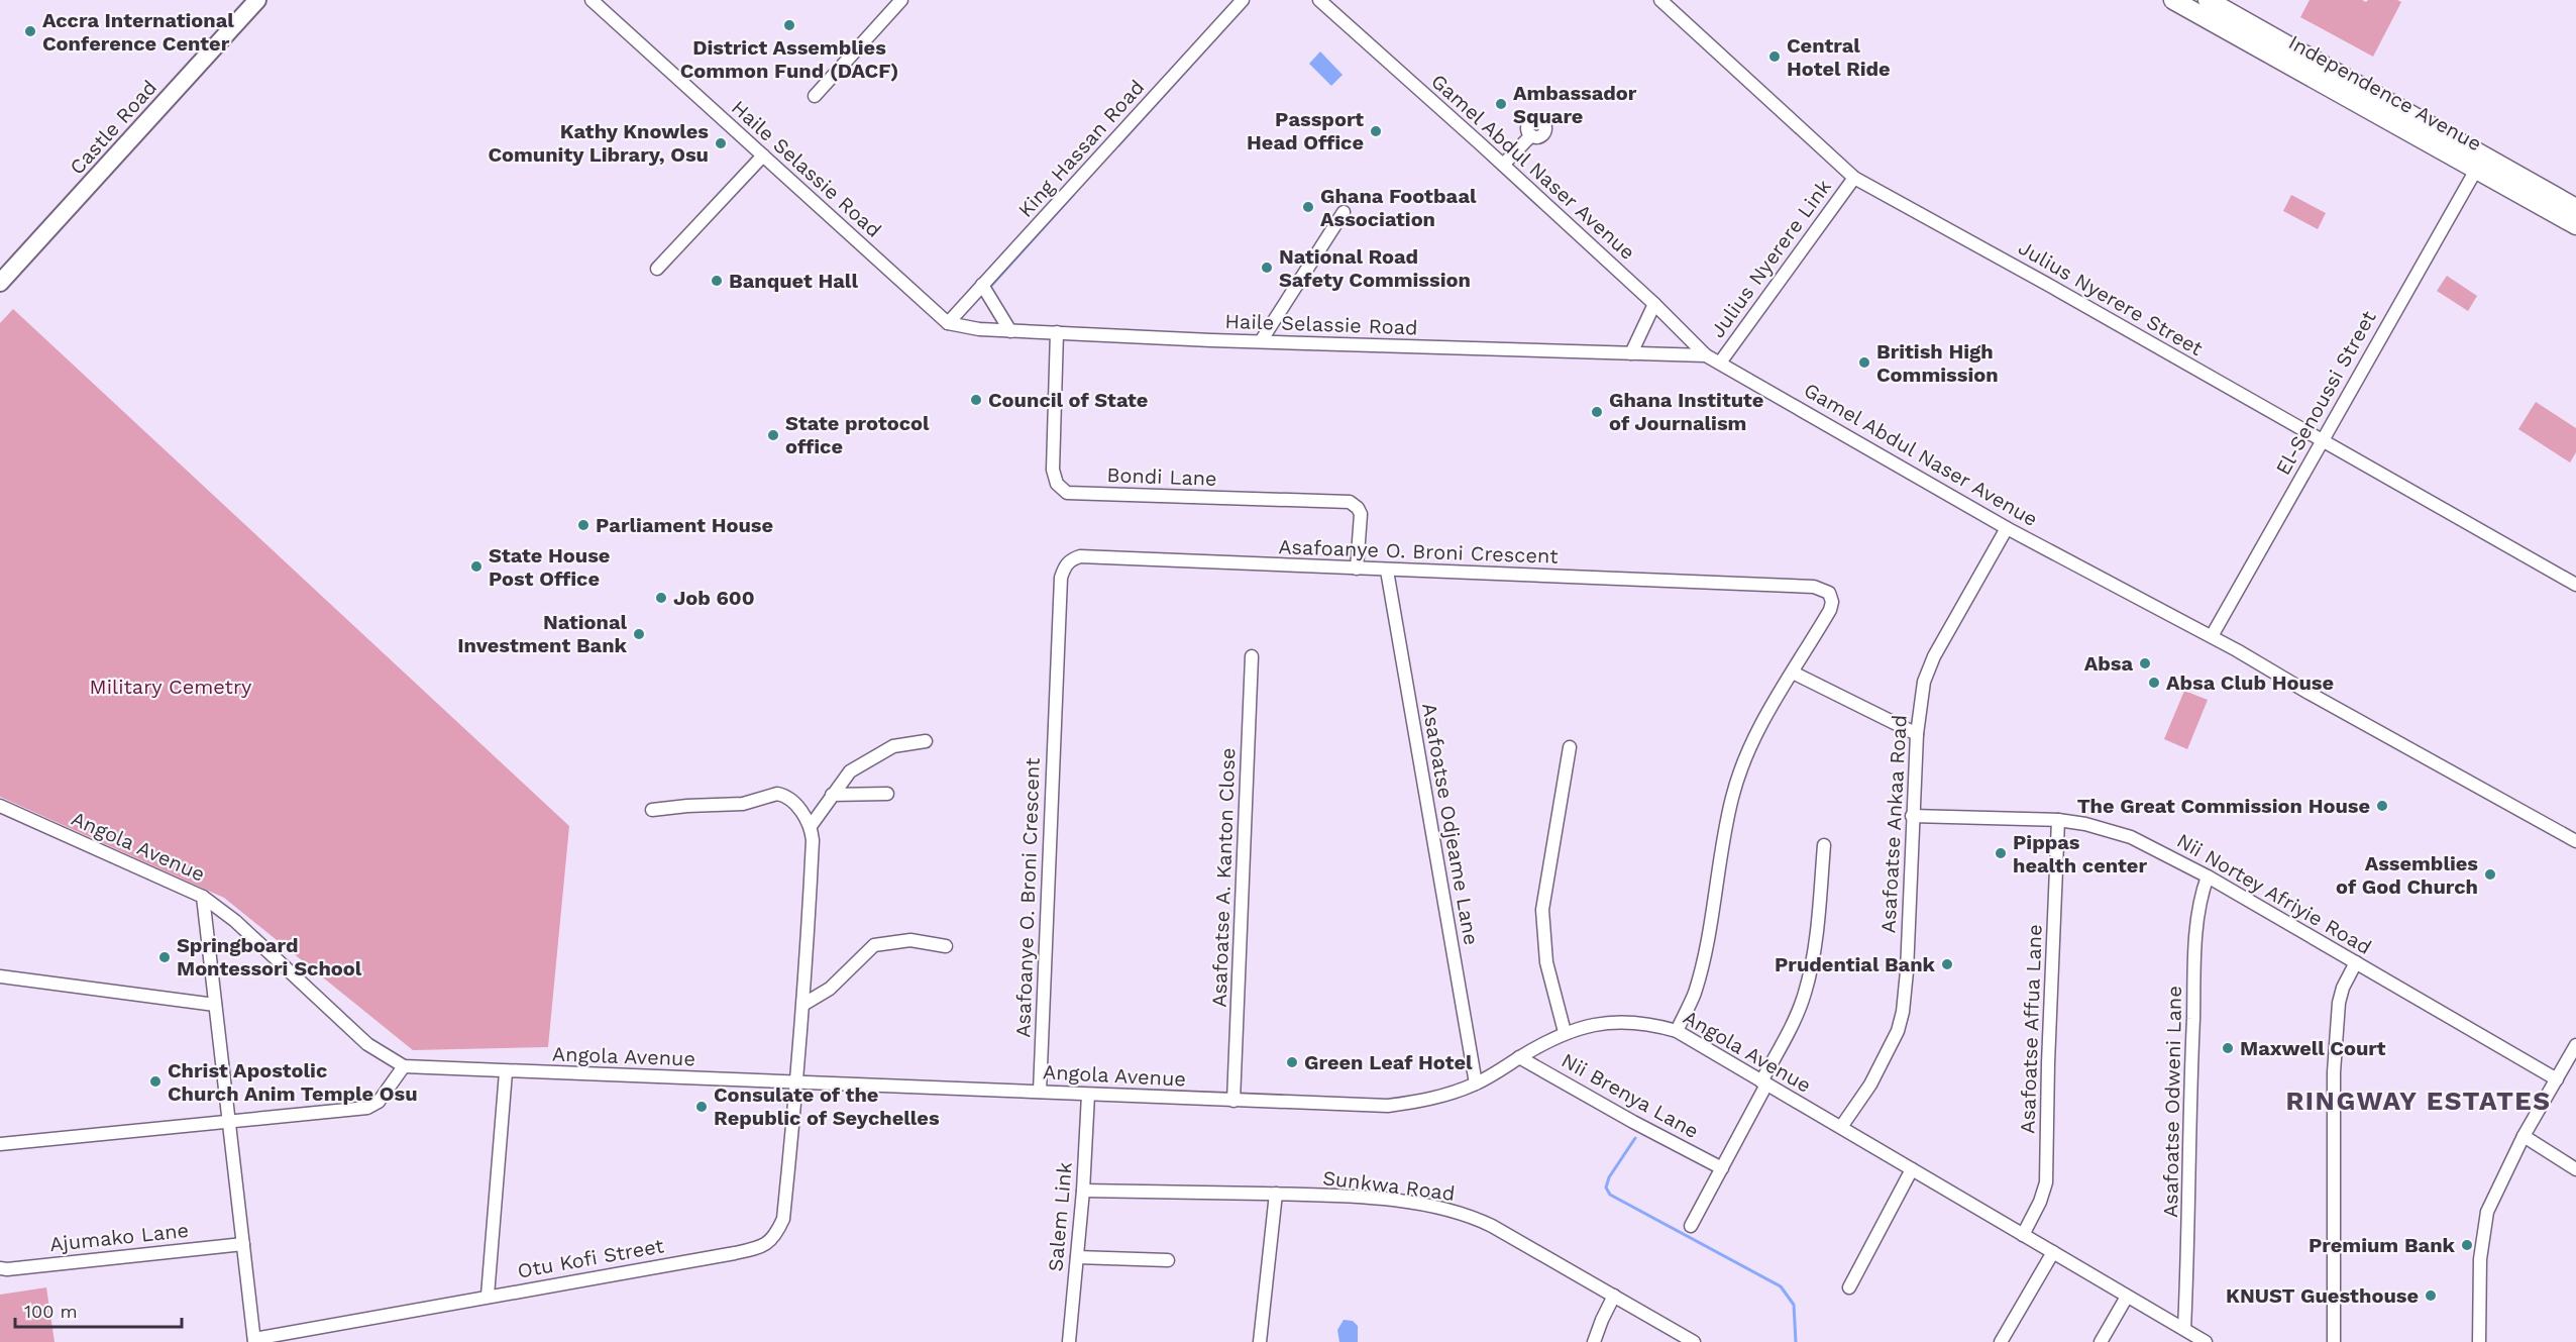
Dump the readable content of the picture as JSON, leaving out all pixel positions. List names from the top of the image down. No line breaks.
{"streets":{"main road":["Independence Avenue","Castle Road"],"street":["King Hassan Road","Gamel Abdul Naser Avenue","Haile Selassie Road","Julius Nyerere Link","Julius Nyerere Street","El-Senoussi Street","Bondi Lane","Asafoanye O. Broni Crescent","Asafoatse Odjeame Lane","Asafoatse Ankaa Road","Angola Avenue","Asafoatse A. Kanton Close","Nii Nortey Afriyie Road","Asafoatse Affua Lane","Nii Brenya Lane","Asafoatse Odweni Lane","Sunkwa Road","Salem Link","Ajumako Lane","Otu Kofi Street"]},"crossings":[["Independence Avenue","El-Senoussi Street"],["King Hassan Road","Haile Selassie Road"],["Gamel Abdul Naser Avenue","Haile Selassie Road"],["Gamel Abdul Naser Avenue","Julius Nyerere Link"],["Gamel Abdul Naser Avenue","El-Senoussi Street"],["Gamel Abdul Naser Avenue","Asafoatse Ankaa Road"],["Haile Selassie Road","Bondi Lane"],["Julius Nyerere Link","Julius Nyerere Street"],["Julius Nyerere Street","El-Senoussi Street"],["Bondi Lane","Asafoanye O. Broni Crescent"],["Asafoanye O. Broni Crescent","Asafoatse Odjeame Lane"],["Asafoanye O. Broni Crescent","Angola Avenue"],["Asafoatse Odjeame Lane","Angola Avenue"],["Asafoatse Ankaa Road","Angola Avenue"],["Asafoatse Ankaa Road","Nii Nortey Afriyie Road"],["Angola Avenue","Asafoatse A. Kanton Close"],["Angola Avenue","Asafoatse Affua Lane"],["Angola Avenue","Nii Brenya Lane"],["Angola Avenue","Asafoatse Odweni Lane"],["Angola Avenue","Salem Link"],["Angola Avenue","Otu Kofi Street"],["Nii Nortey Afriyie Road","Asafoatse Affua Lane"],["Nii Nortey Afriyie Road","Asafoatse Odweni Lane"],["Sunkwa Road","Salem Link"]],"districts":["RINGWAY ESTATES"],"parks":["Military Cemetry"],"places":["District Assemblies Common Fund (DACF)","Accra International Conference Center","Central Hotel Ride","Ambassador Square","Passport Head Office","Kathy Knowles Comunity Library, Osu","Ghana Footbaal Association","National Road Safety Commission","Banquet Hall","British High Commission","Council of State","Ghana Institute of Journalism","State protocol office","Parliament House","State House Post Office","Job 600","National Investment Bank","Absa","Absa Club House","The Great Commission House","Pippas health center","Assemblies of God Church","Springboard Montessori School","Prudential Bank","Maxwell Court","Green Leaf Hotel","Christ Apostolic Church Anim Temple Osu","Consulate of the Republic of Seychelles","Premium Bank","KNUST Guesthouse"],"scale_bar":"100 m"}
